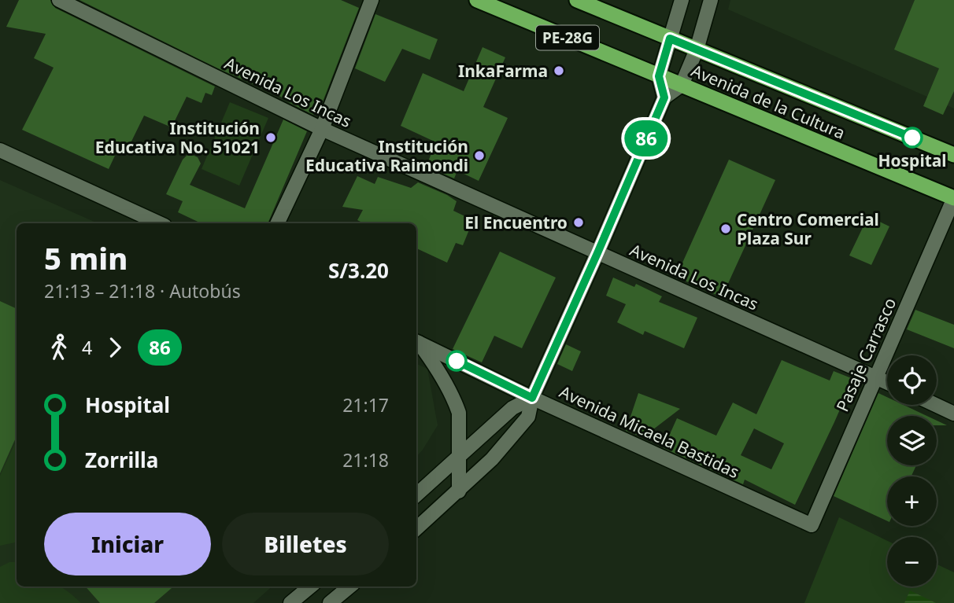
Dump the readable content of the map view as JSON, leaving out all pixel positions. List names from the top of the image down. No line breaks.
{"streets":{"highway":["PE-28G","Avenida de la Cultura"],"street":["Avenida Los Incas","Pasaje Carrasco","Avenida Micaela Bastidas"]},"crossings":[["Avenida Los Incas","Pasaje Carrasco"],["Avenida de la Cultura","Pasaje Carrasco"],["Pasaje Carrasco","Avenida Micaela Bastidas"]],"places":["InkaFarma","Institución Educativa No. 51021","Hospital","Institución Educativa Raimondi","El Encuentro","Centro Comercial Plaza Sur"],"lines":["bus line 86"],"page":{"on_map":"86","heading":["5 min","21:13 – 21:18 · Autobús","S/3.20"],"legs":["4","86"],"map_buttons":["+","−"],"list":[{"name":"Hospital","value":"21:17"},{"name":"Zorrilla","value":"21:18"}],"buttons":["Iniciar","Billetes"]}}
